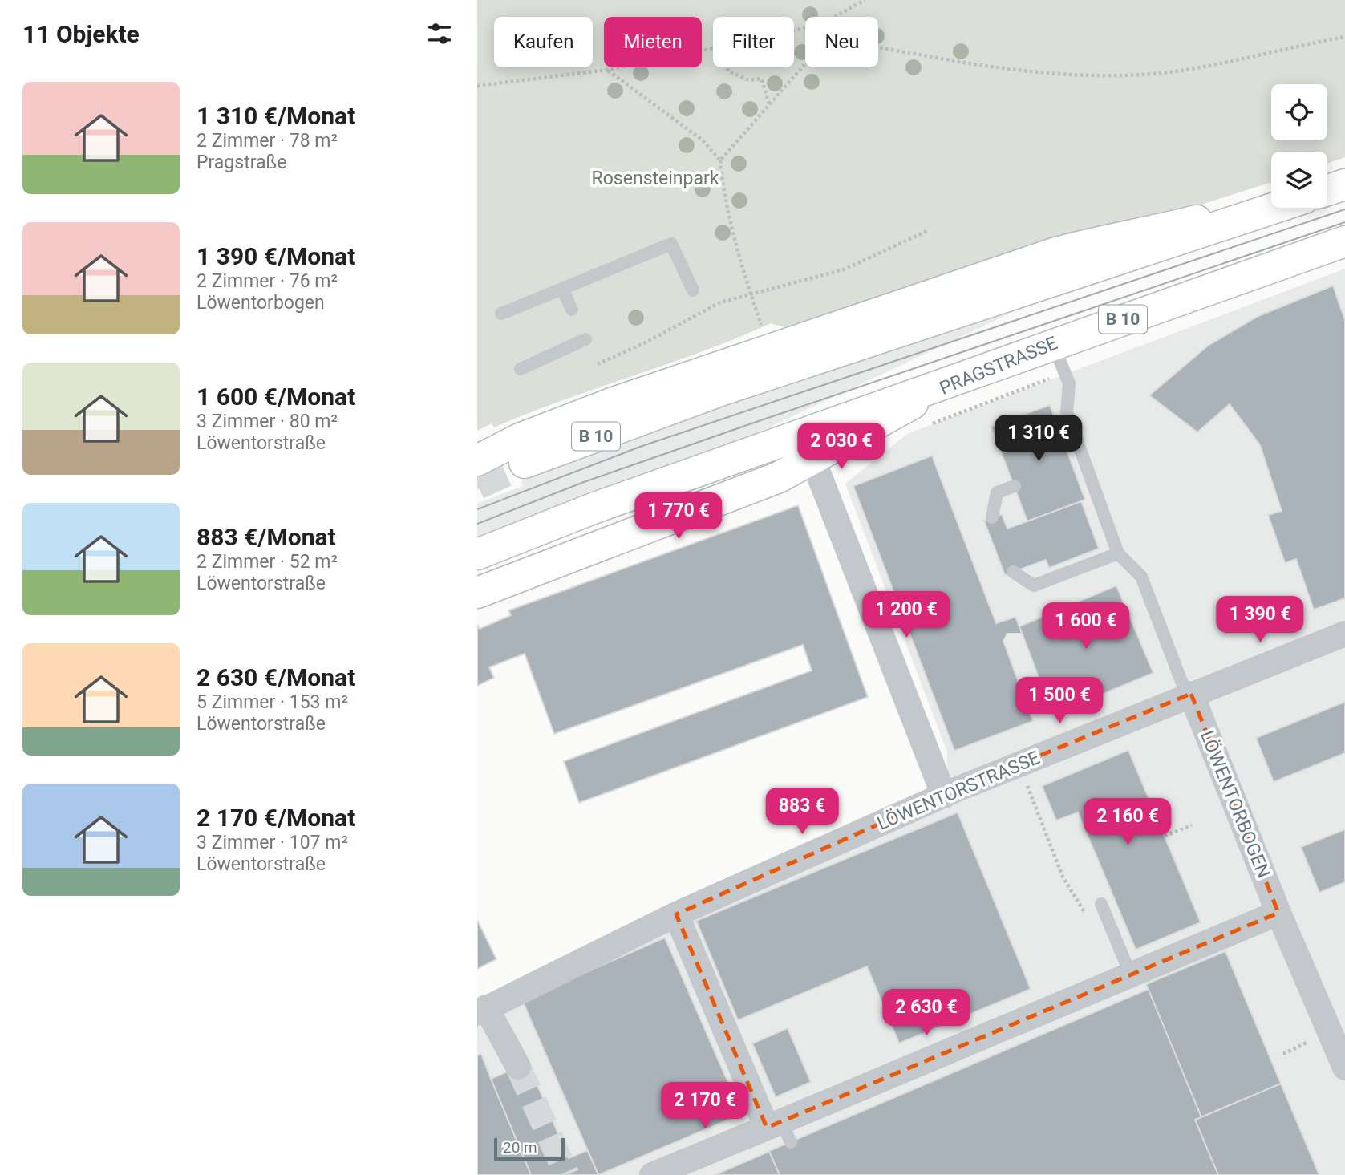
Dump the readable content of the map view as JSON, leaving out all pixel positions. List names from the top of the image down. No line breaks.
{"streets":{"main road":["B 10","PRAGSTRASSE"],"street":["LÖWENTORSTRASSE","LÖWENTORBOGEN"]},"crossings":[["B 10","PRAGSTRASSE"],["LÖWENTORSTRASSE","LÖWENTORBOGEN"]],"parks":["Rosensteinpark"],"scale_bar":"20 m","page":{"heading":"11 Objekte","chip":["Kaufen","Mieten","Filter","Neu"],"list":[{"name":"1 310 €/Monat","note":"2 Zimmer · 78 m² · Pragstraße"},{"name":"1 390 €/Monat","note":"2 Zimmer · 76 m² · Löwentorbogen"},{"name":"1 600 €/Monat","note":"3 Zimmer · 80 m² · Löwentorstraße"},{"name":"883 €/Monat","note":"2 Zimmer · 52 m² · Löwentorstraße"},{"name":"2 630 €/Monat","note":"5 Zimmer · 153 m² · Löwentorstraße"},{"name":"2 170 €/Monat","note":"3 Zimmer · 107 m² · Löwentorstraße"}],"price":["1 310 €","2 030 €","1 770 €","1 200 €","1 390 €","1 600 €","1 500 €","883 €","2 160 €","2 630 €","2 170 €"],"scale":"20 m"}}
